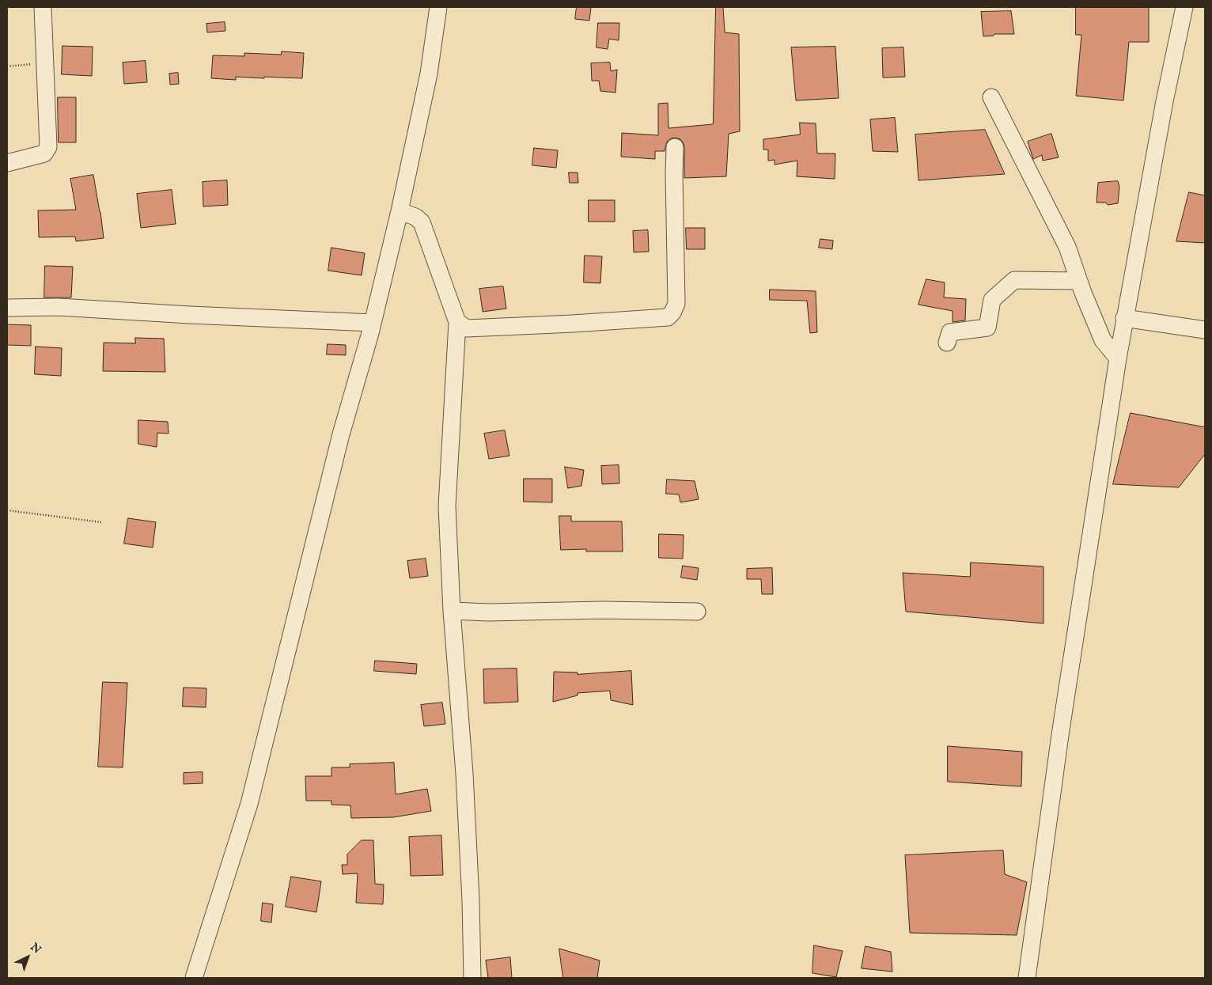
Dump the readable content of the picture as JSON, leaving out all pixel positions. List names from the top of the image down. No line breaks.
{"north":"top right"}
